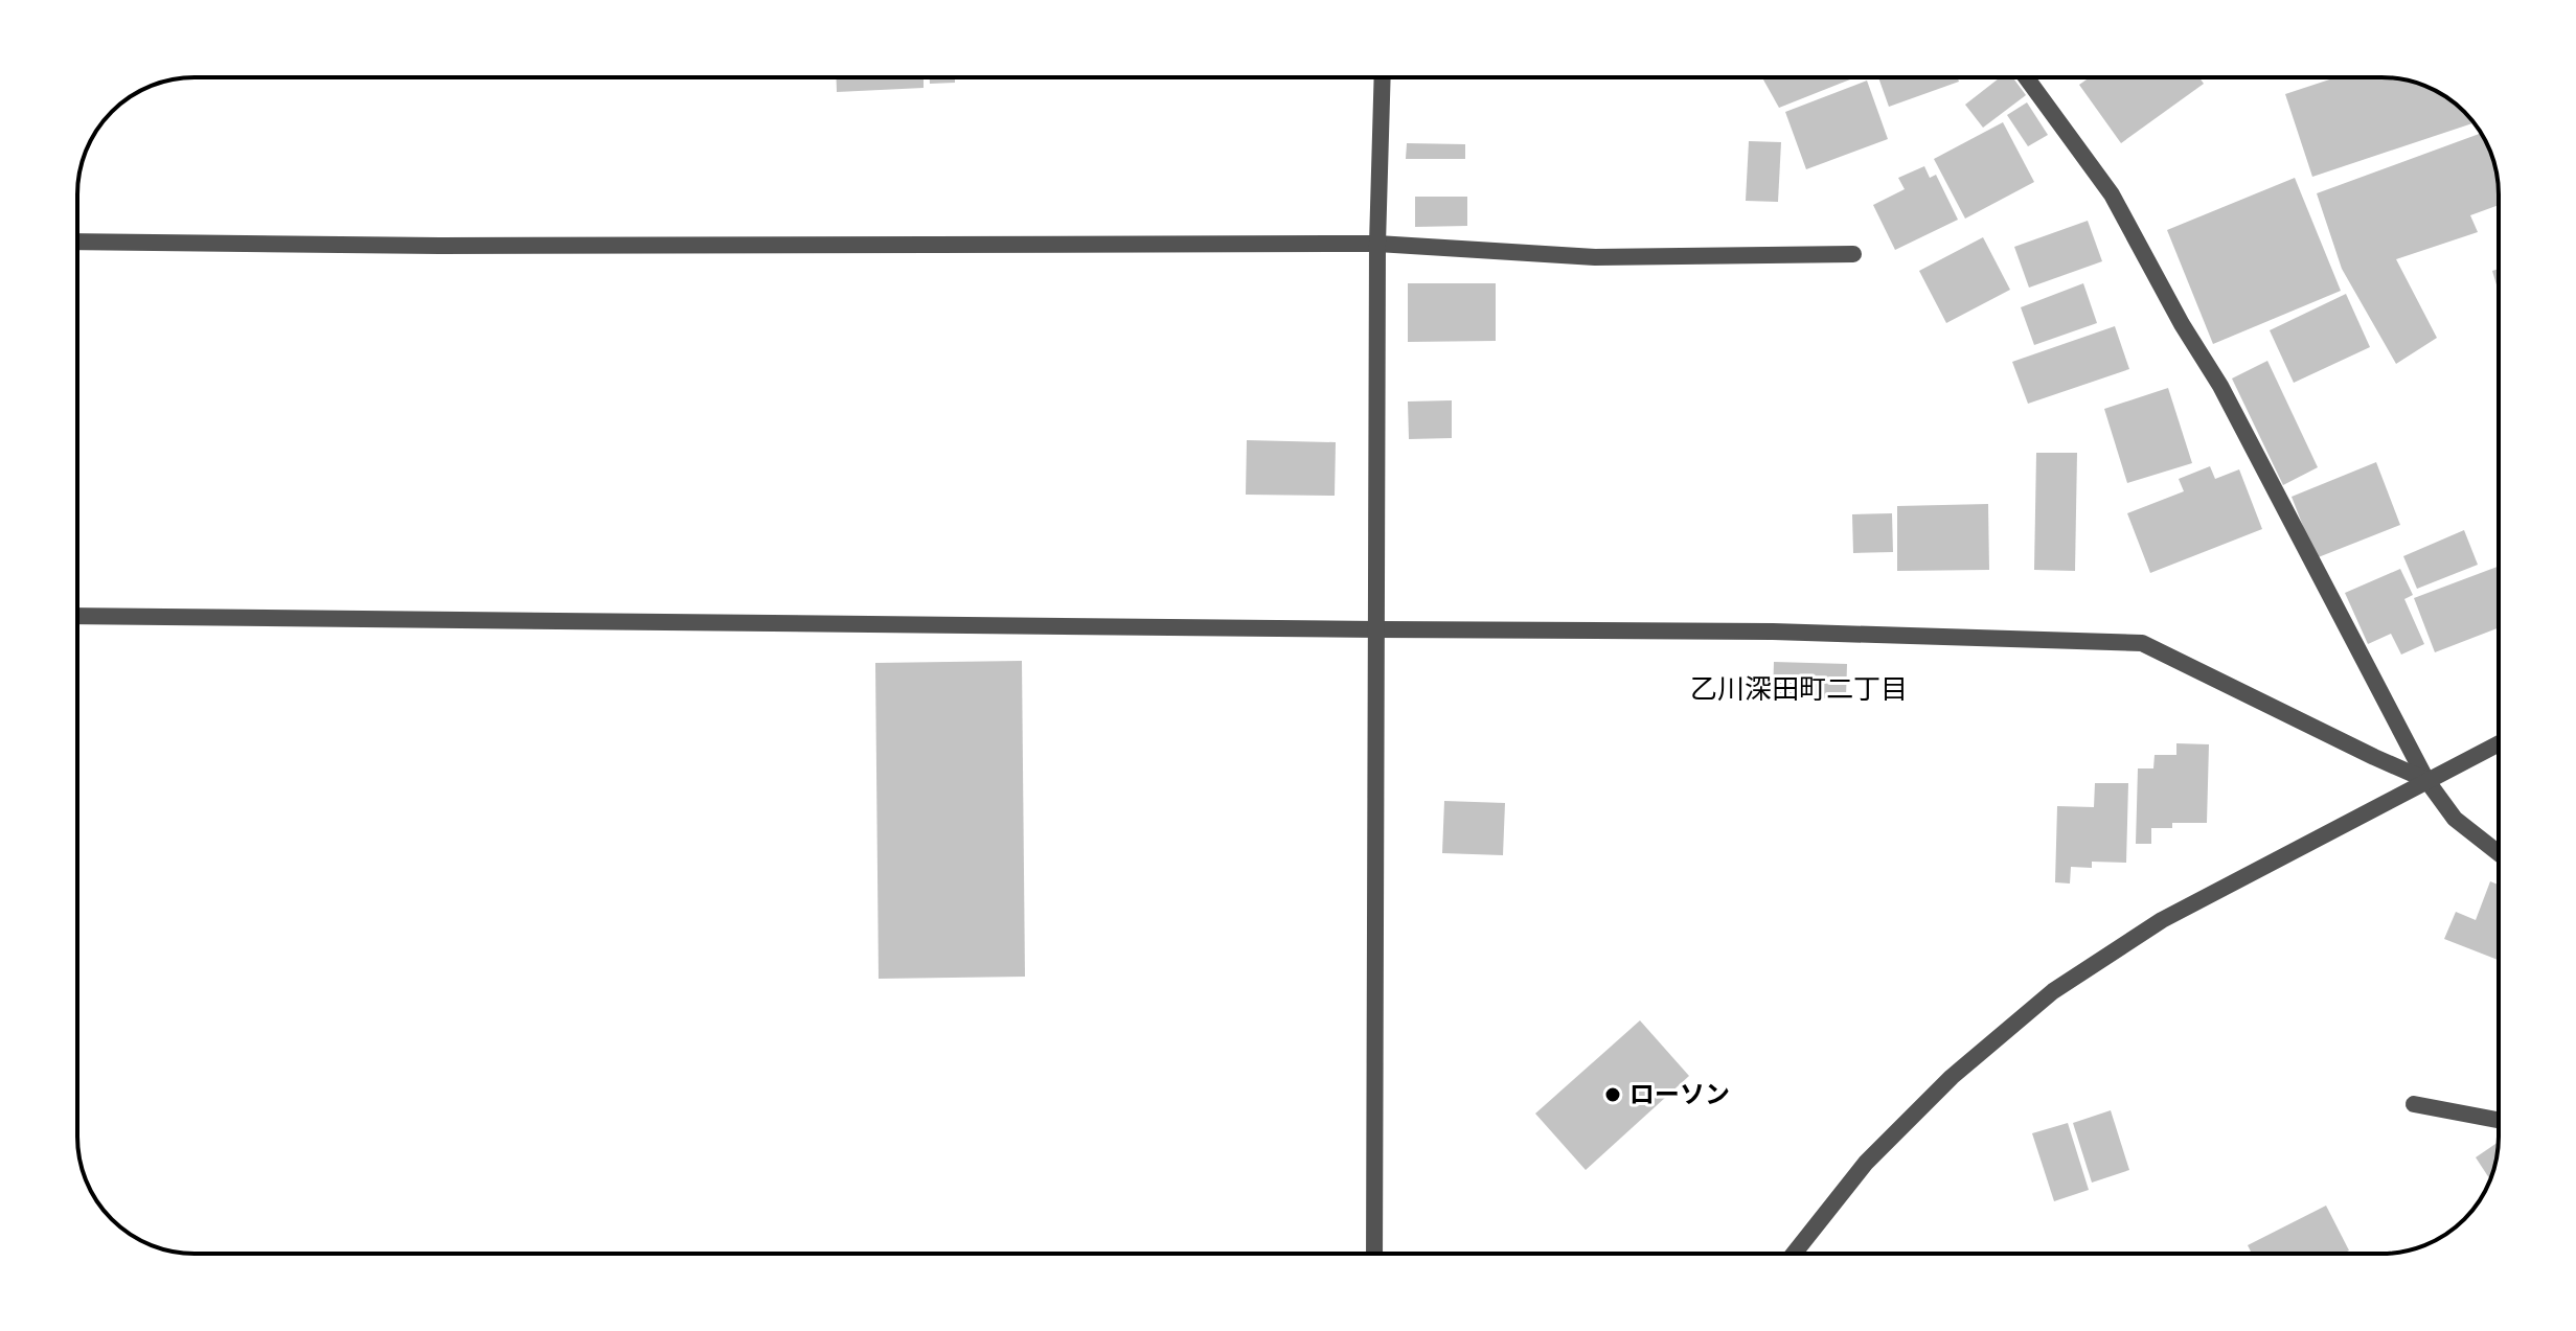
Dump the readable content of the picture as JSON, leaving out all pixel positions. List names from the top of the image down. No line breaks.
{"districts":["乙川深田町二丁目"],"places":["ローソン"]}
